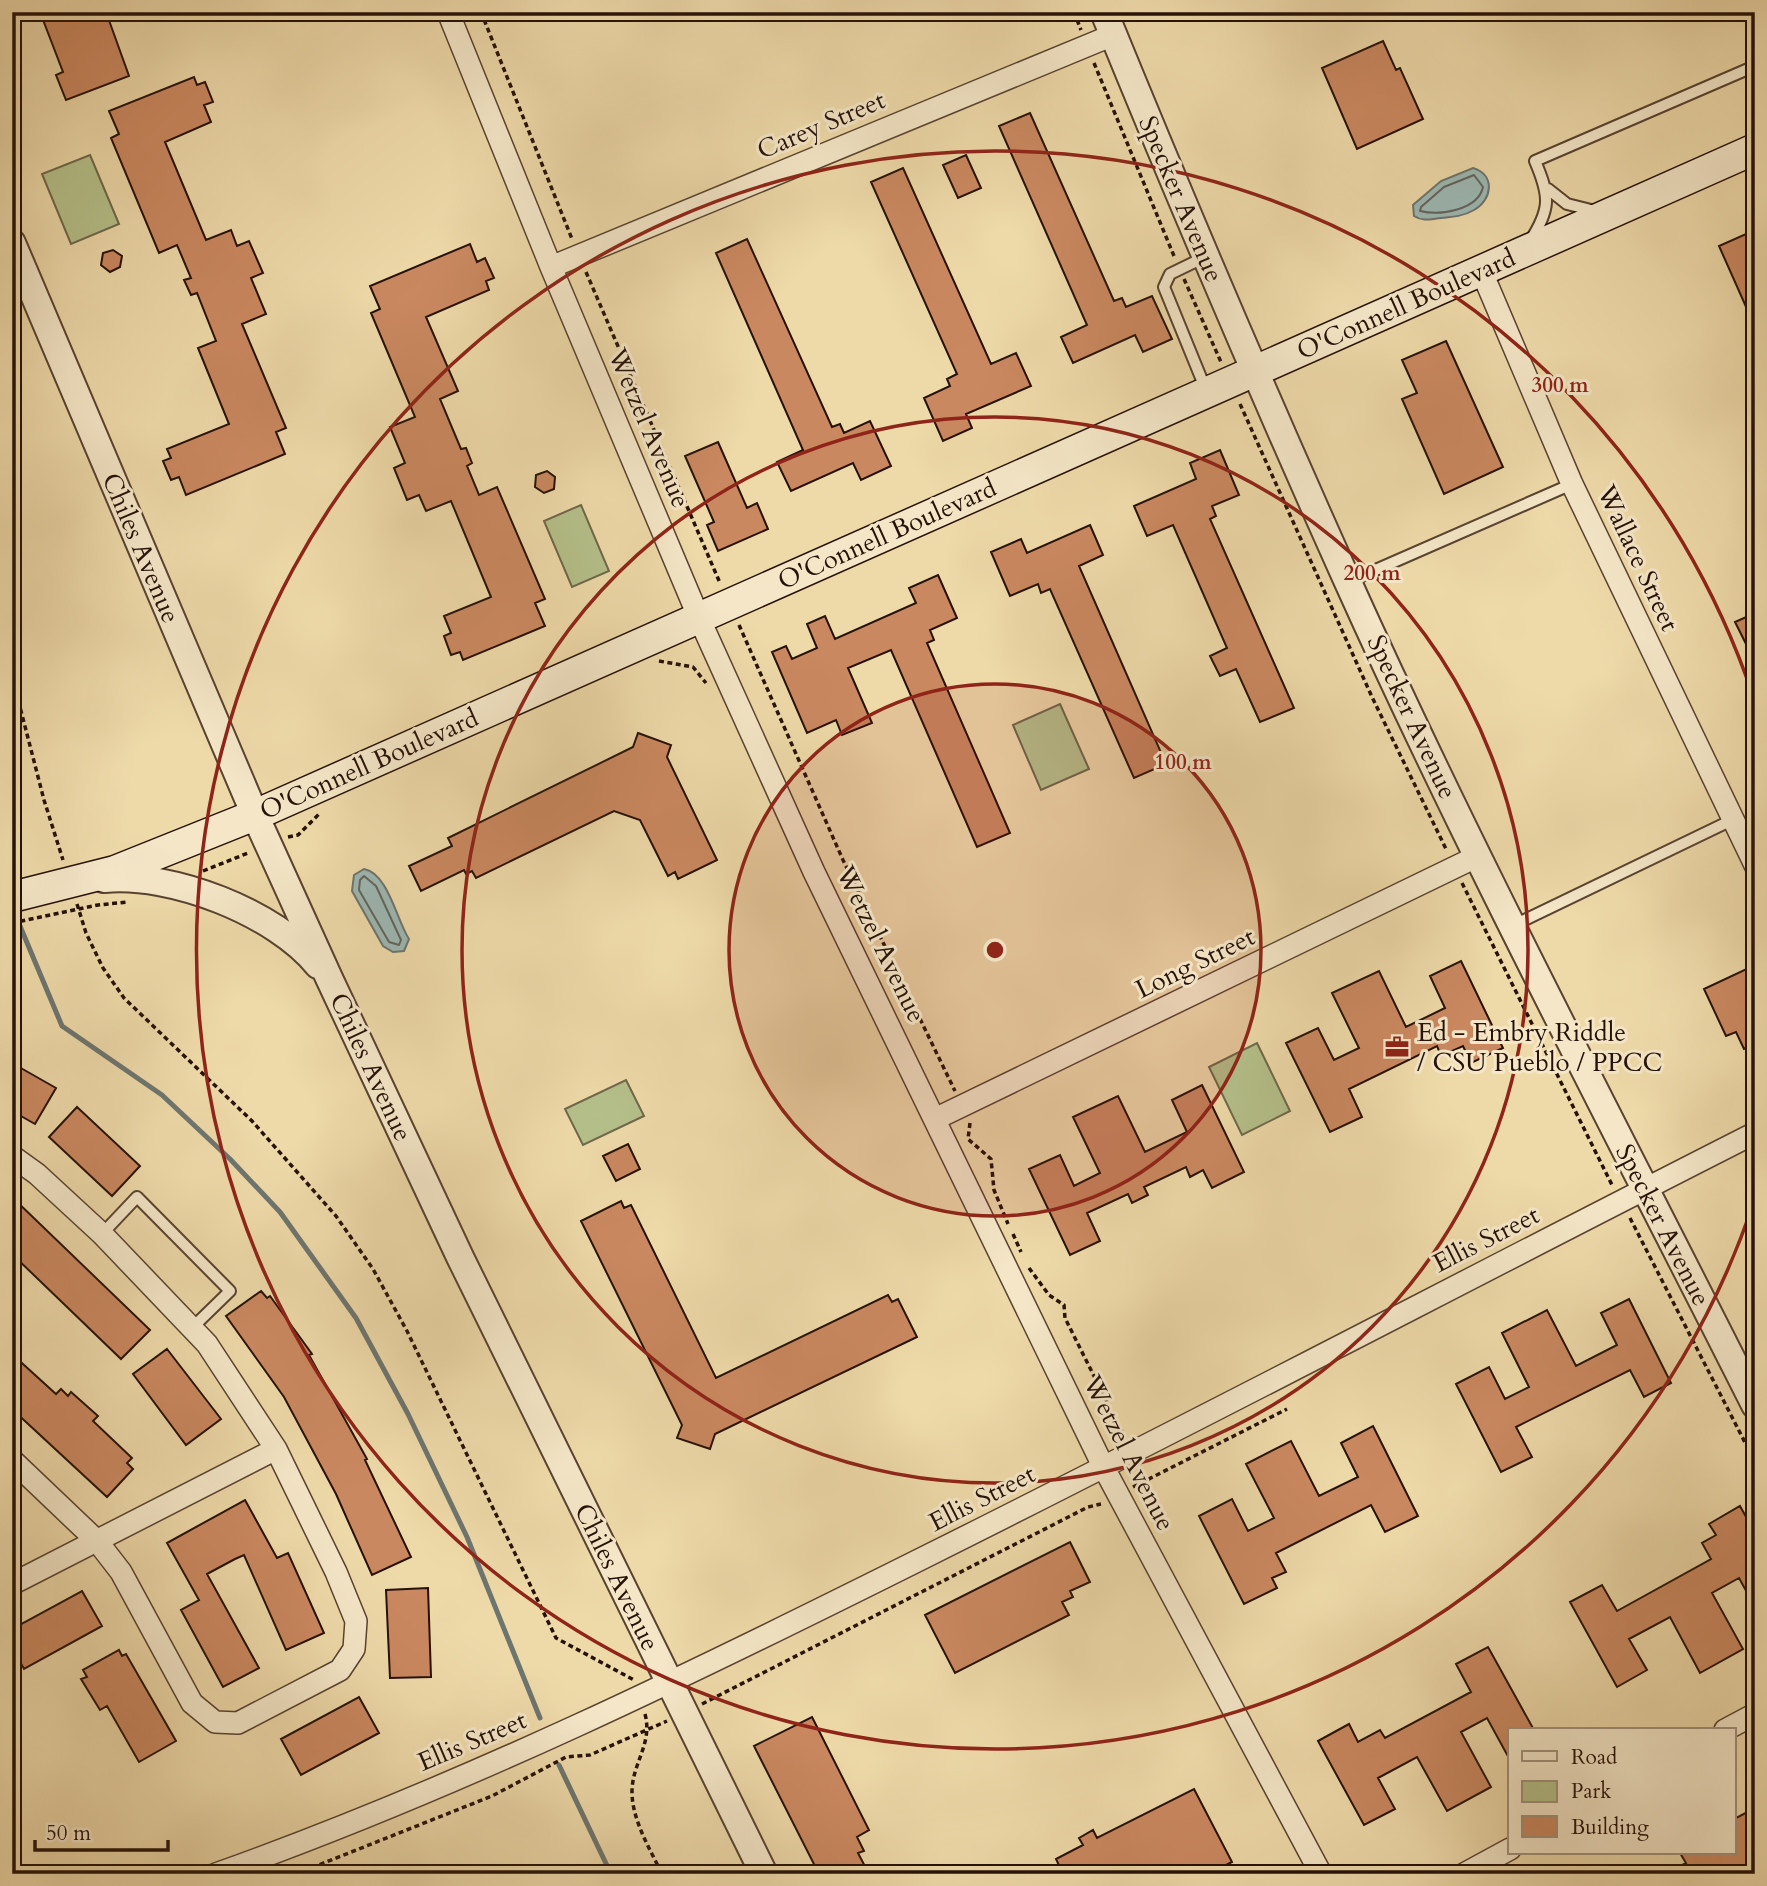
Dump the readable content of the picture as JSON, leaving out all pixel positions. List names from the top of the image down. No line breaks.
{"streets":{"main road":["O'Connell Boulevard"],"street":["Carey Street","Specker Avenue","Wetzel Avenue","Chiles Avenue","Wallace Street","Long Street","Ellis Street"]},"crossings":[["Carey Street","Specker Avenue"],["Carey Street","Wetzel Avenue"],["Specker Avenue","O'Connell Boulevard"],["Specker Avenue","Long Street"],["Specker Avenue","Ellis Street"],["O'Connell Boulevard","Wetzel Avenue"],["O'Connell Boulevard","Chiles Avenue"],["O'Connell Boulevard","Wallace Street"],["Wetzel Avenue","Long Street"],["Wetzel Avenue","Ellis Street"],["Chiles Avenue","Ellis Street"]],"places":{"office":["Ed - Embry Riddle / CSU Pueblo / PPCC"]},"legend":["Road","Park","Building"],"scale_bar":"50 m","rings":["300 m","200 m","100 m"]}
